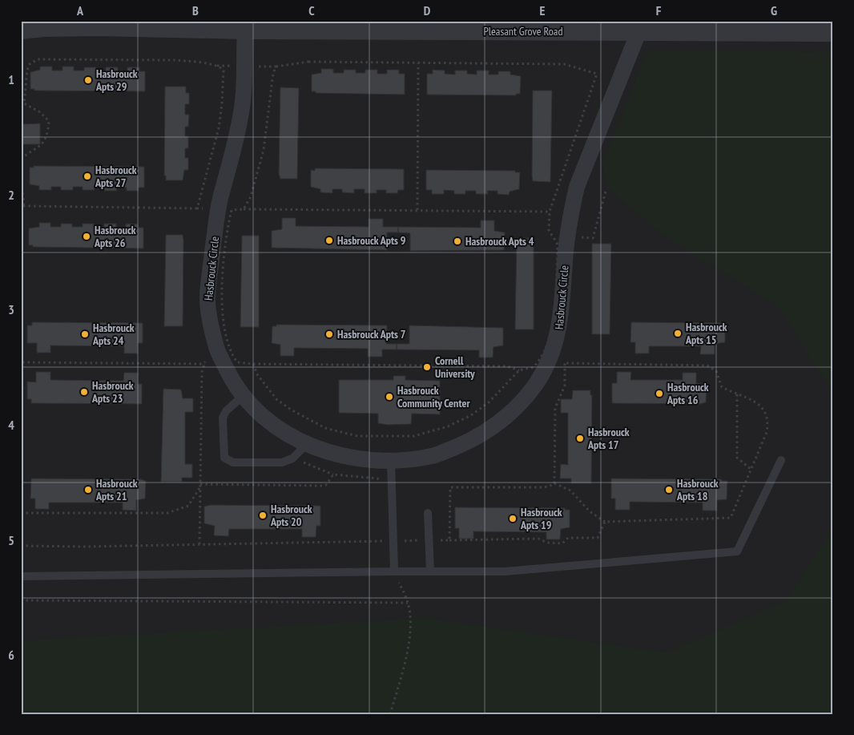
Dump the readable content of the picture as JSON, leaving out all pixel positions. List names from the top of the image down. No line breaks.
{"streets":{"street":["Pleasant Grove Road","Hasbrouck Circle"]},"crossings":[["Pleasant Grove Road","Hasbrouck Circle"]],"places":["Hasbrouck Apts 29","Hasbrouck Apts 27","Hasbrouck Apts 26","Hasbrouck Apts 9","Hasbrouck Apts 4","Hasbrouck Apts 15","Hasbrouck Apts 24","Hasbrouck Apts 7","Cornell University","Hasbrouck Apts 23","Hasbrouck Apts 16","Hasbrouck Community Center","Hasbrouck Apts 17","Hasbrouck Apts 21","Hasbrouck Apts 18","Hasbrouck Apts 20","Hasbrouck Apts 19"],"grid":{"columns":["A","B","C","D","E","F","G"],"rows":["1","2","3","4","5","6"]}}
